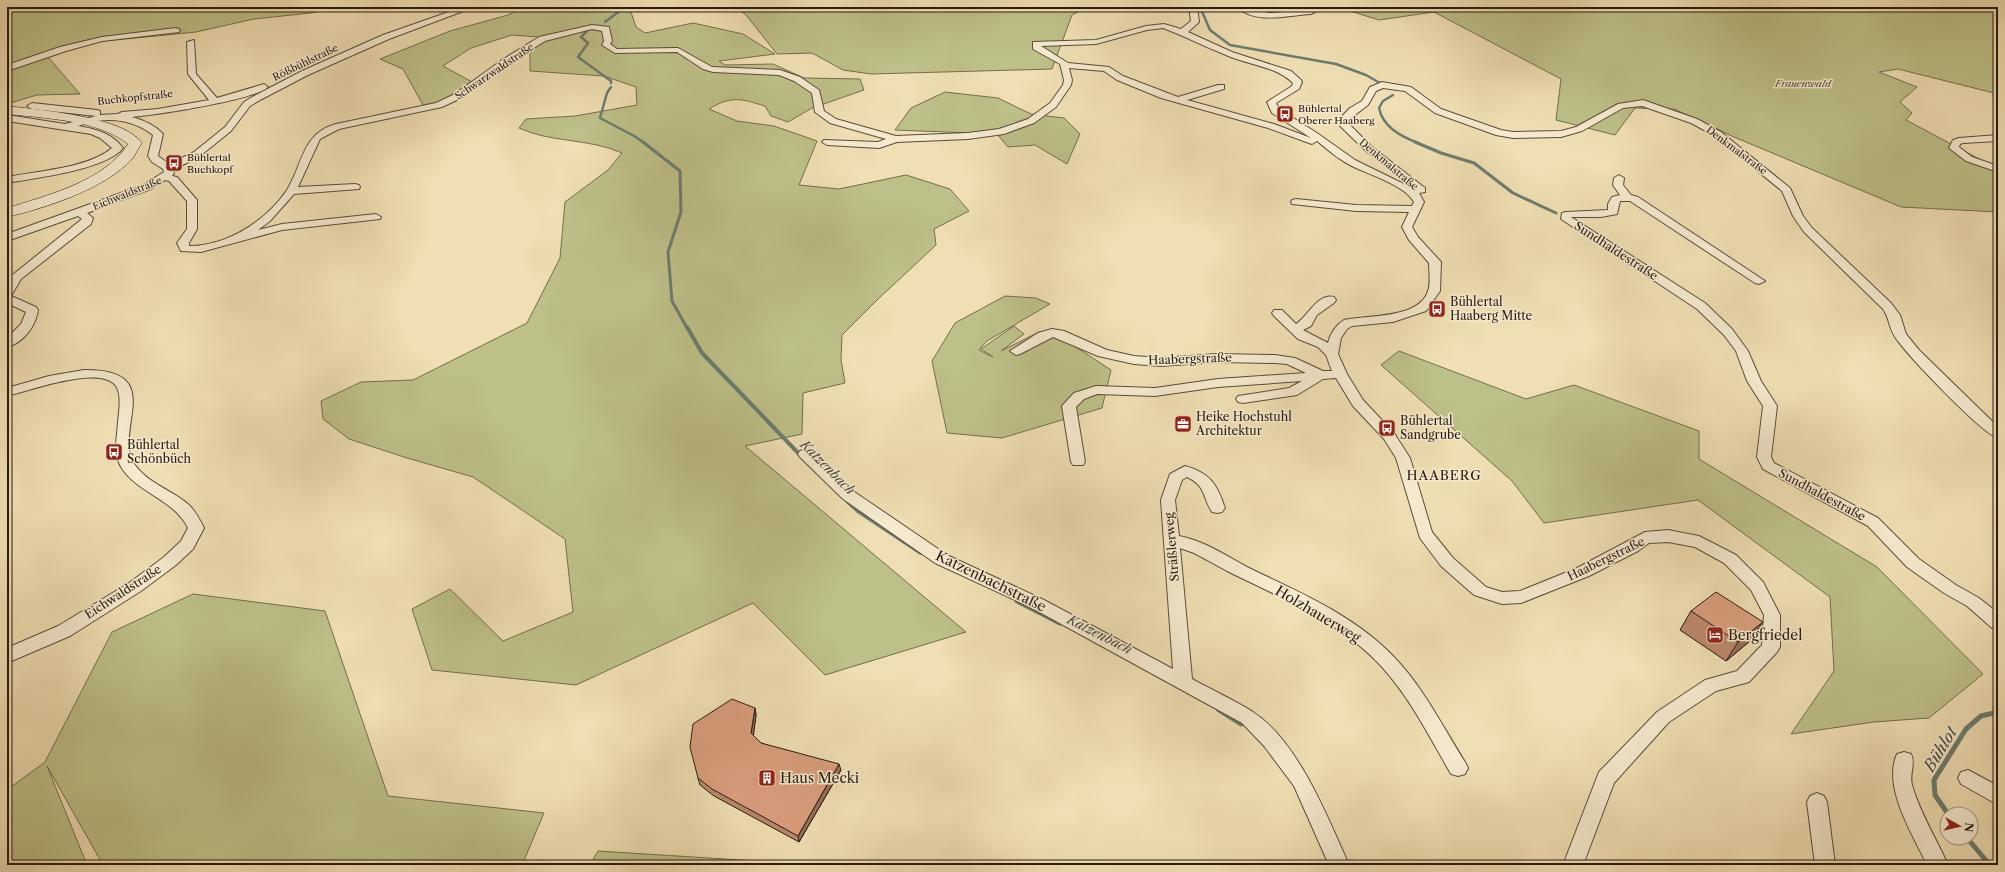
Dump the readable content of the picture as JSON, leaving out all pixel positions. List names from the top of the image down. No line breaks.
{"streets":{"main road":["Eichwaldstraße"],"street":["Rößbühlstraße","Schwarzwaldstraße","Buchkopfstraße","Denkmalstraße","Sundhaldestraße","Haabergstraße","Sträßlerweg","Katzenbachstraße","Holzhauerweg"]},"crossings":[["Rößbühlstraße","Schwarzwaldstraße"],["Rößbühlstraße","Buchkopfstraße"],["Rößbühlstraße","Eichwaldstraße"],["Schwarzwaldstraße","Eichwaldstraße"],["Buchkopfstraße","Eichwaldstraße"],["Sträßlerweg","Katzenbachstraße"],["Sträßlerweg","Holzhauerweg"]],"districts":["HAABERG"],"water":["Katzenbach","Bühlot"],"parks":["Frauenwald"],"places":{"bus stop":["Bühlertal Oberer Haaberg","Bühlertal Buchkopf","Bühlertal Haaberg Mitte","Bühlertal Sandgrube","Bühlertal Schönbüch"],"office":["Heike Hochstuhl Architektur"],"hotel":["Bergfriedel"],"building":["Haus Mecki"]},"north":"right"}
